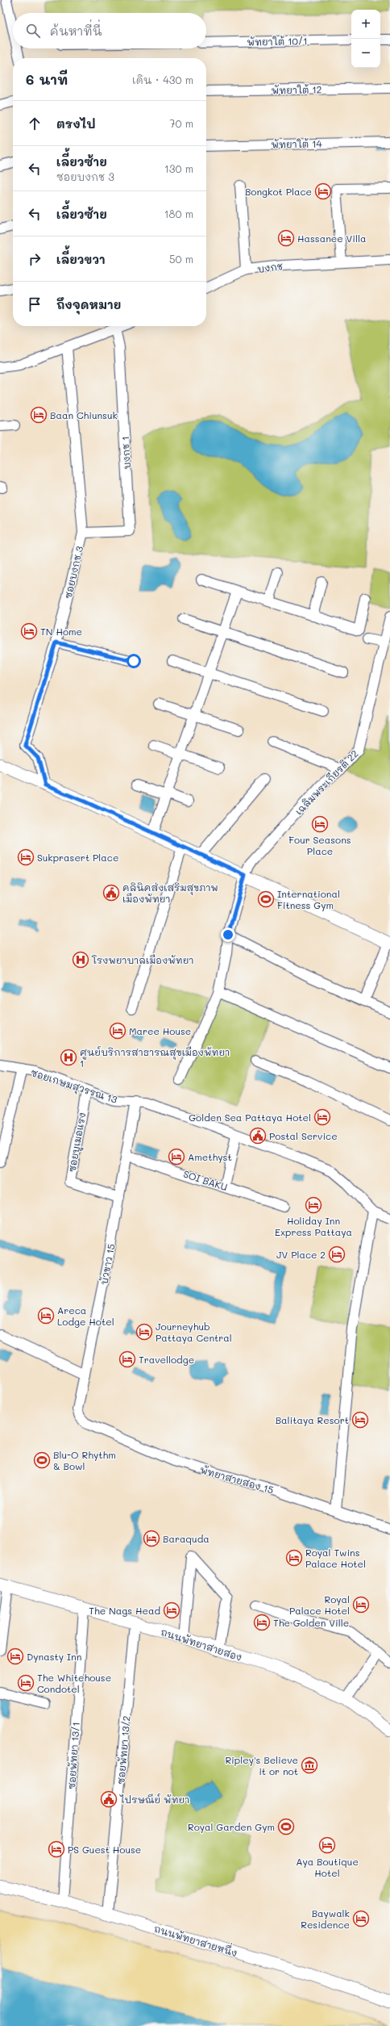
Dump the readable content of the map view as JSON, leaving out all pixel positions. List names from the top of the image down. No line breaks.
{"streets":{"main road":["ถนนพัทยาสายสอง","ถนนพัทยาสายหนึ่ง"],"street":["พัทยาใต้ 10/1","พัทยาใต้ 12","พัทยาใต้ 14","บงกช","บงกช 1","ซอยบงกช 3","เฉลิมพระเกียรติ 22","ซอยเกษมสุวรรณ 13","ซอยบูเมอแรง","SOI BAKU","บัวขาว 15","พัทยาสายสอง 15","ซอยพัทยา 13/2","ซอยพัทยา 13/1"]},"crossings":[["บงกช 1","ซอยบงกช 3"],["ซอยเกษมสุวรรณ 13","ซอยบูเมอแรง"],["ซอยเกษมสุวรรณ 13","บัวขาว 15"],["ซอยบูเมอแรง","บัวขาว 15"],["SOI BAKU","บัวขาว 15"],["บัวขาว 15","พัทยาสายสอง 15"],["ถนนพัทยาสายสอง","ซอยพัทยา 13/2"],["ถนนพัทยาสายสอง","ซอยพัทยา 13/1"],["ซอยพัทยา 13/2","ถนนพัทยาสายหนึ่ง"],["ซอยพัทยา 13/1","ถนนพัทยาสายหนึ่ง"]],"places":{"hotel":["Bongkot Place","Hassanee Villa","Baan Chiunsuk","TN Home","Four Seasons Place","Sukprasert Place","Maree House","Golden Sea Pattaya Hotel","Amethyst","Holiday Inn Express Pattaya","JV Place 2","Areca Lodge Hotel","Journeyhub Pattaya Central","Travellodge","Balitaya Resort","Baraquda","Royal Twins Palace Hotel","Royal Palace Hotel","The Nags Head","The Golden Ville","Dynasty Inn","The Whitehouse Condotel","Aya Boutique Hotel","PS Guest House","Baywalk Residence"],"public building":["คลินิคส่งเสริมสุขภาพ เมืองพัทยา","Postal Service","ไปรษณีย์ พัทยา"],"sports":["International Fitness Gym","Blu-O Rhythm & Bowl","Royal Garden Gym"],"hospital":["โรงพยาบาลเมืองพัทยา","ศูนย์บริการสาธารณสุขเมืองพัทยา 1"],"museum":["Ripley's Believe it or not"]},"page":{"map_buttons":["+","−"],"search":"ค้นหาที่นี่","heading":["6 นาที","เดิน · 430 m"],"list":[["ตรงไป","70 m"],["เลี้ยวซ้าย","ซอยบงกช 3","130 m"],["เลี้ยวซ้าย","180 m"],["เลี้ยวขวา","50 m"],"ถึงจุดหมาย"]}}
